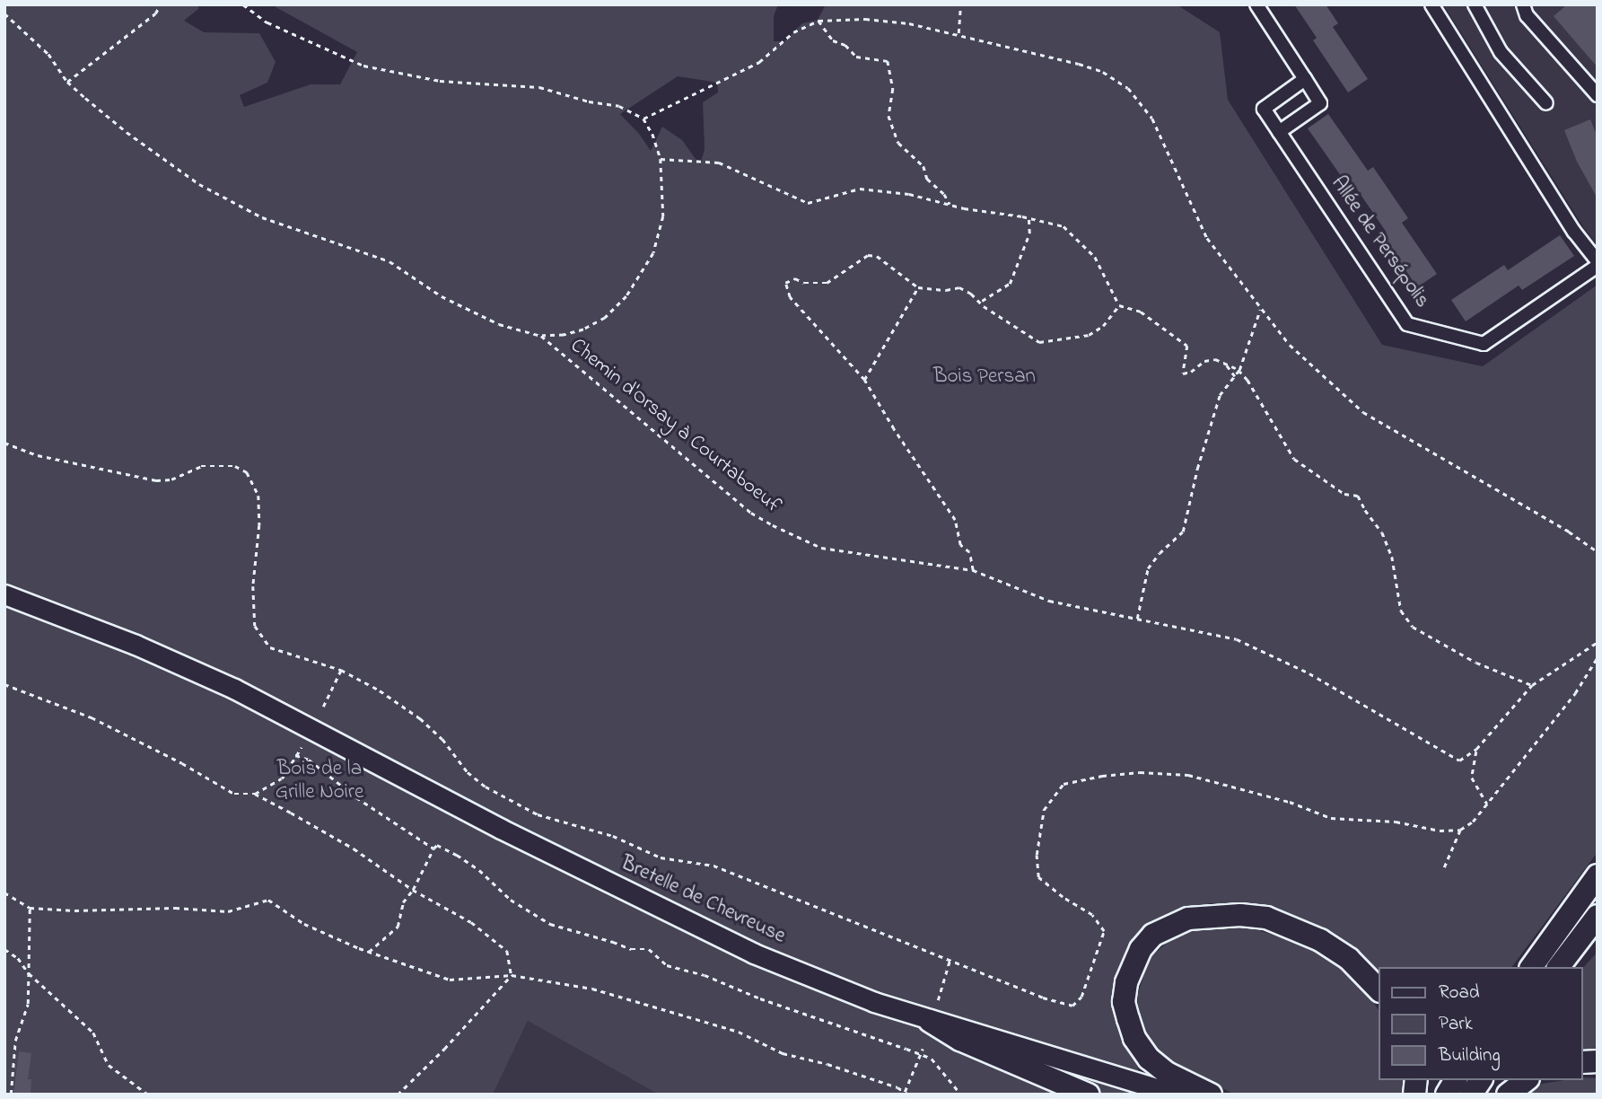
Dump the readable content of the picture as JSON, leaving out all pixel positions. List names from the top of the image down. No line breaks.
{"streets":{"main road":["Bretelle de Chevreuse"],"street":["Allée de Persépolis"],"path":["Chemin d'Orsay à Courtaboeuf"]},"parks":["Bois Persan","Bois de la Grille Noire"],"legend":["Road","Park","Building"]}
